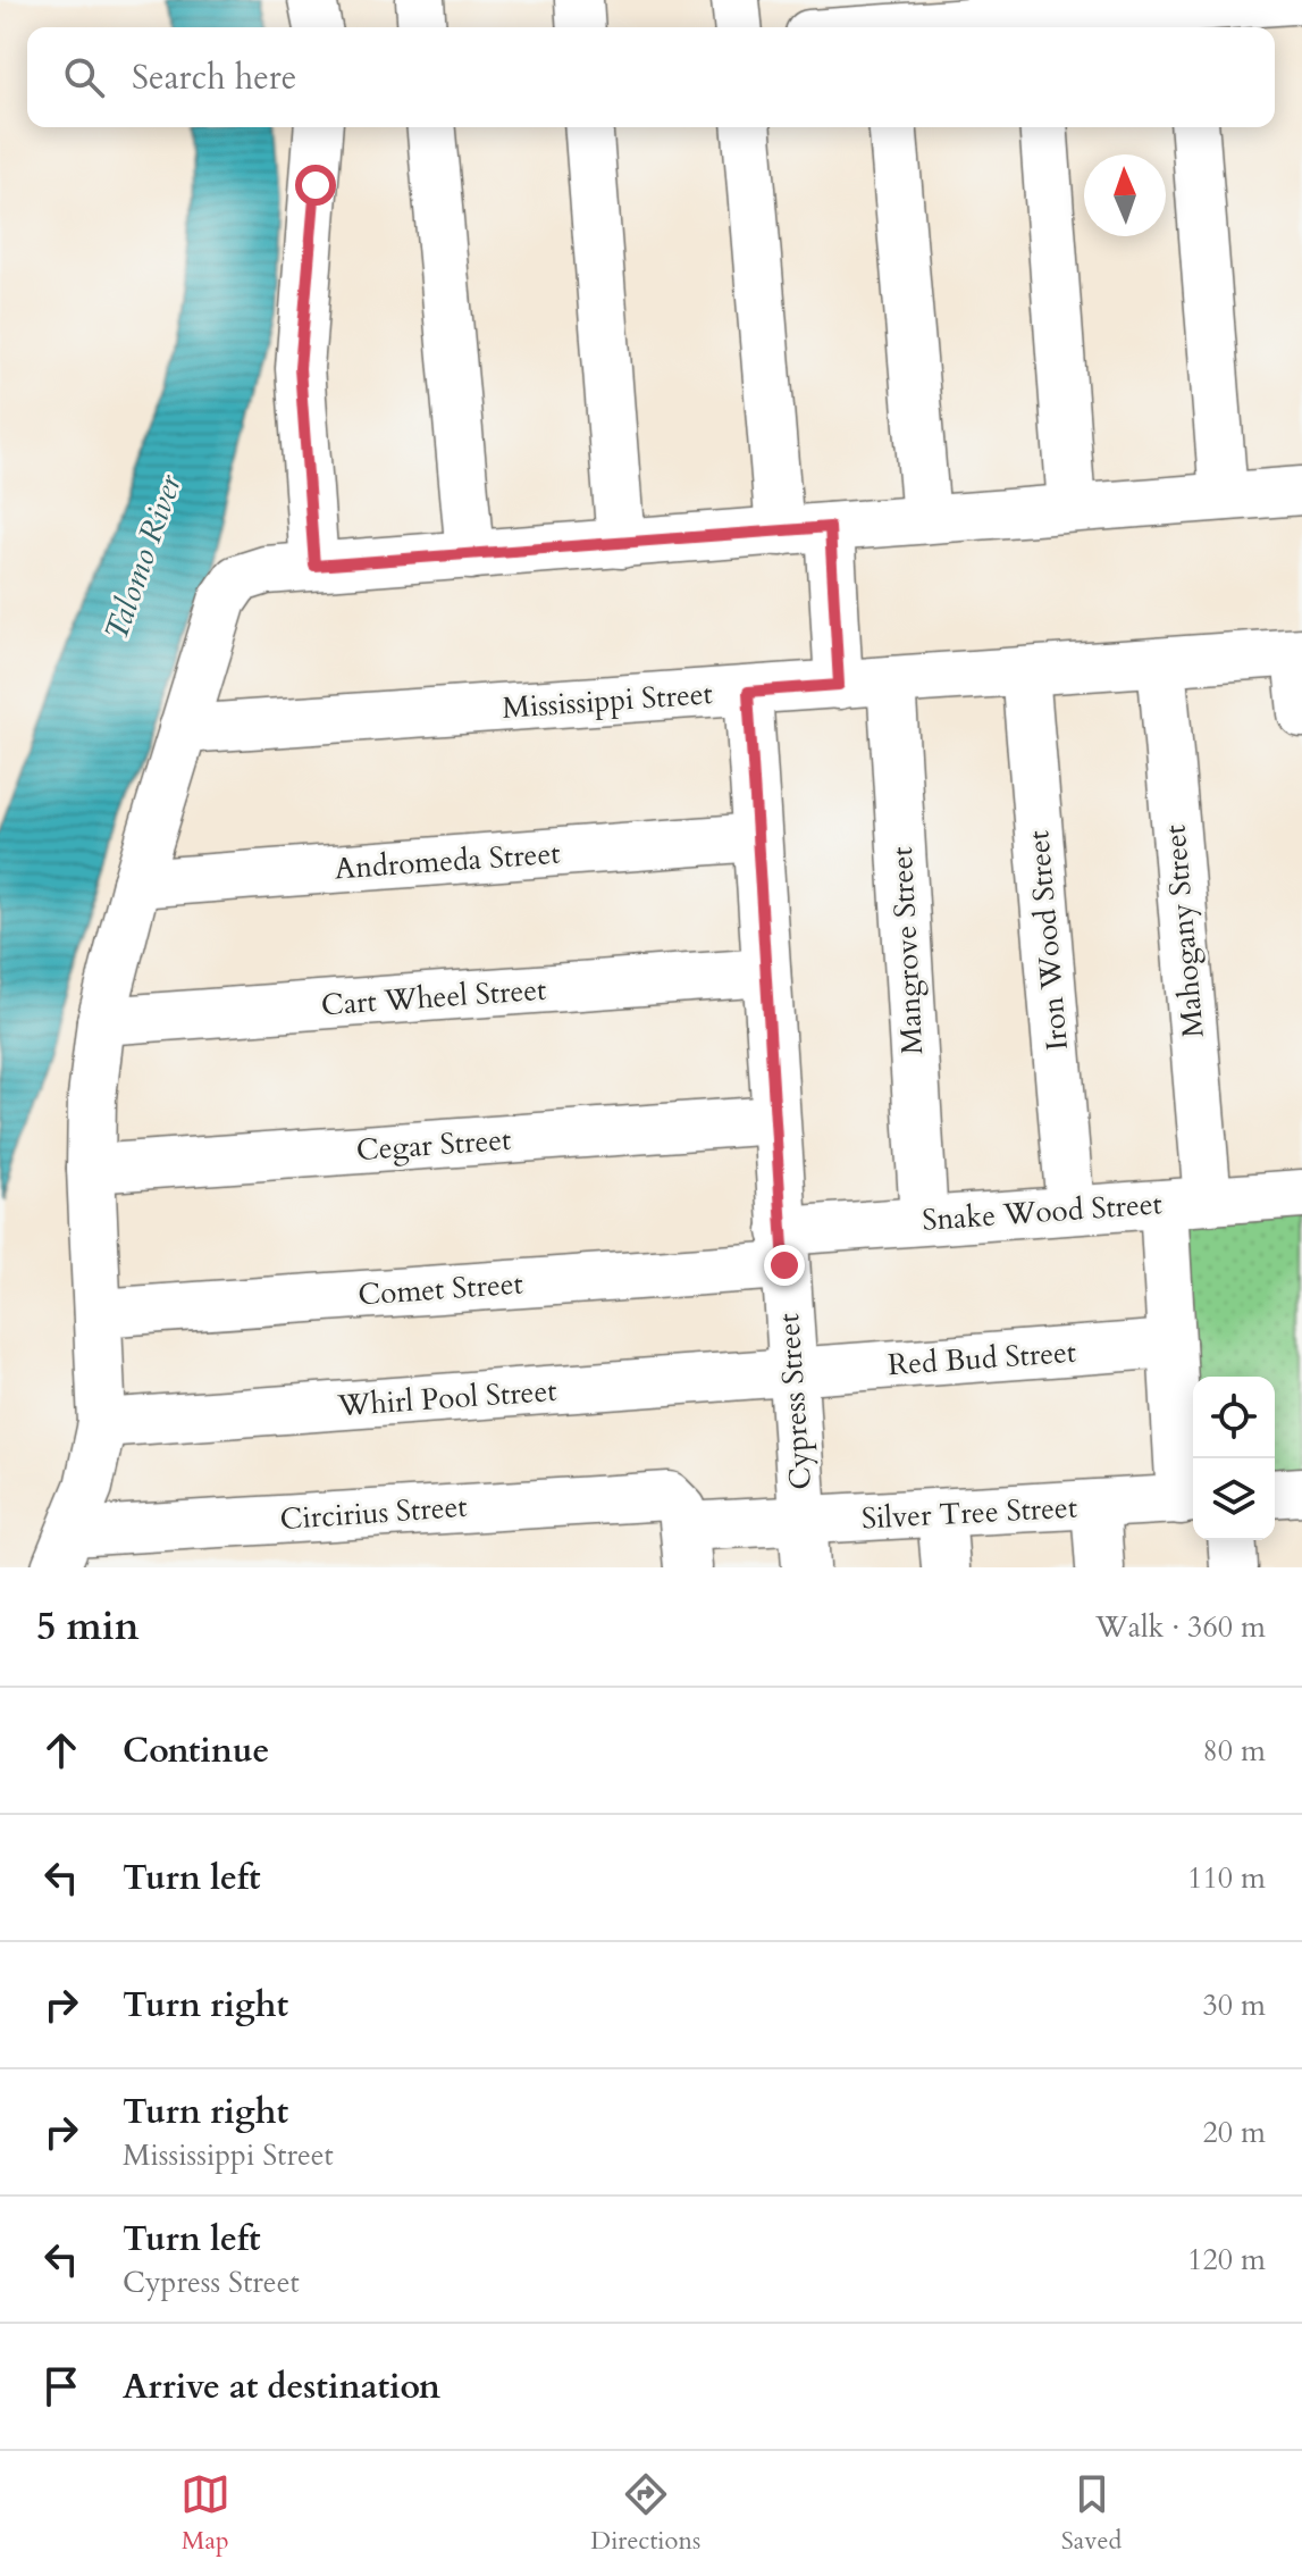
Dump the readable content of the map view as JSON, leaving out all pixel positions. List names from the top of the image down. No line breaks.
{"streets":{"street":["Mississippi Street","Andromeda Street","Mahogany Street","Iron Wood Street","Mangrove Street","Cart Wheel Street","Cegar Street","Snake Wood Street","Comet Street","Red Bud Street","Whirl Pool Street","Cypress Street","Circirius Street","Silver Tree Street"]},"crossings":[["Mississippi Street","Mahogany Street"],["Mississippi Street","Iron Wood Street"],["Mississippi Street","Mangrove Street"],["Mississippi Street","Cypress Street"],["Andromeda Street","Cypress Street"],["Mahogany Street","Snake Wood Street"],["Mahogany Street","Red Bud Street"],["Mahogany Street","Silver Tree Street"],["Iron Wood Street","Snake Wood Street"],["Mangrove Street","Snake Wood Street"],["Cart Wheel Street","Cypress Street"],["Cegar Street","Cypress Street"],["Snake Wood Street","Comet Street"],["Snake Wood Street","Cypress Street"],["Comet Street","Cypress Street"],["Red Bud Street","Whirl Pool Street"],["Red Bud Street","Cypress Street"],["Whirl Pool Street","Cypress Street"],["Cypress Street","Silver Tree Street"],["Circirius Street","Silver Tree Street"]],"water":["Talomo River"],"north":"top","page":{"search":"Search here","heading":["5 min","Walk · 360 m"],"list":[["Continue","80 m"],["Turn left","110 m"],["Turn right","30 m"],["Turn right","Mississippi Street","20 m"],["Turn left","Cypress Street","120 m"],"Arrive at destination"],"nav":["Map","Directions","Saved"]}}
